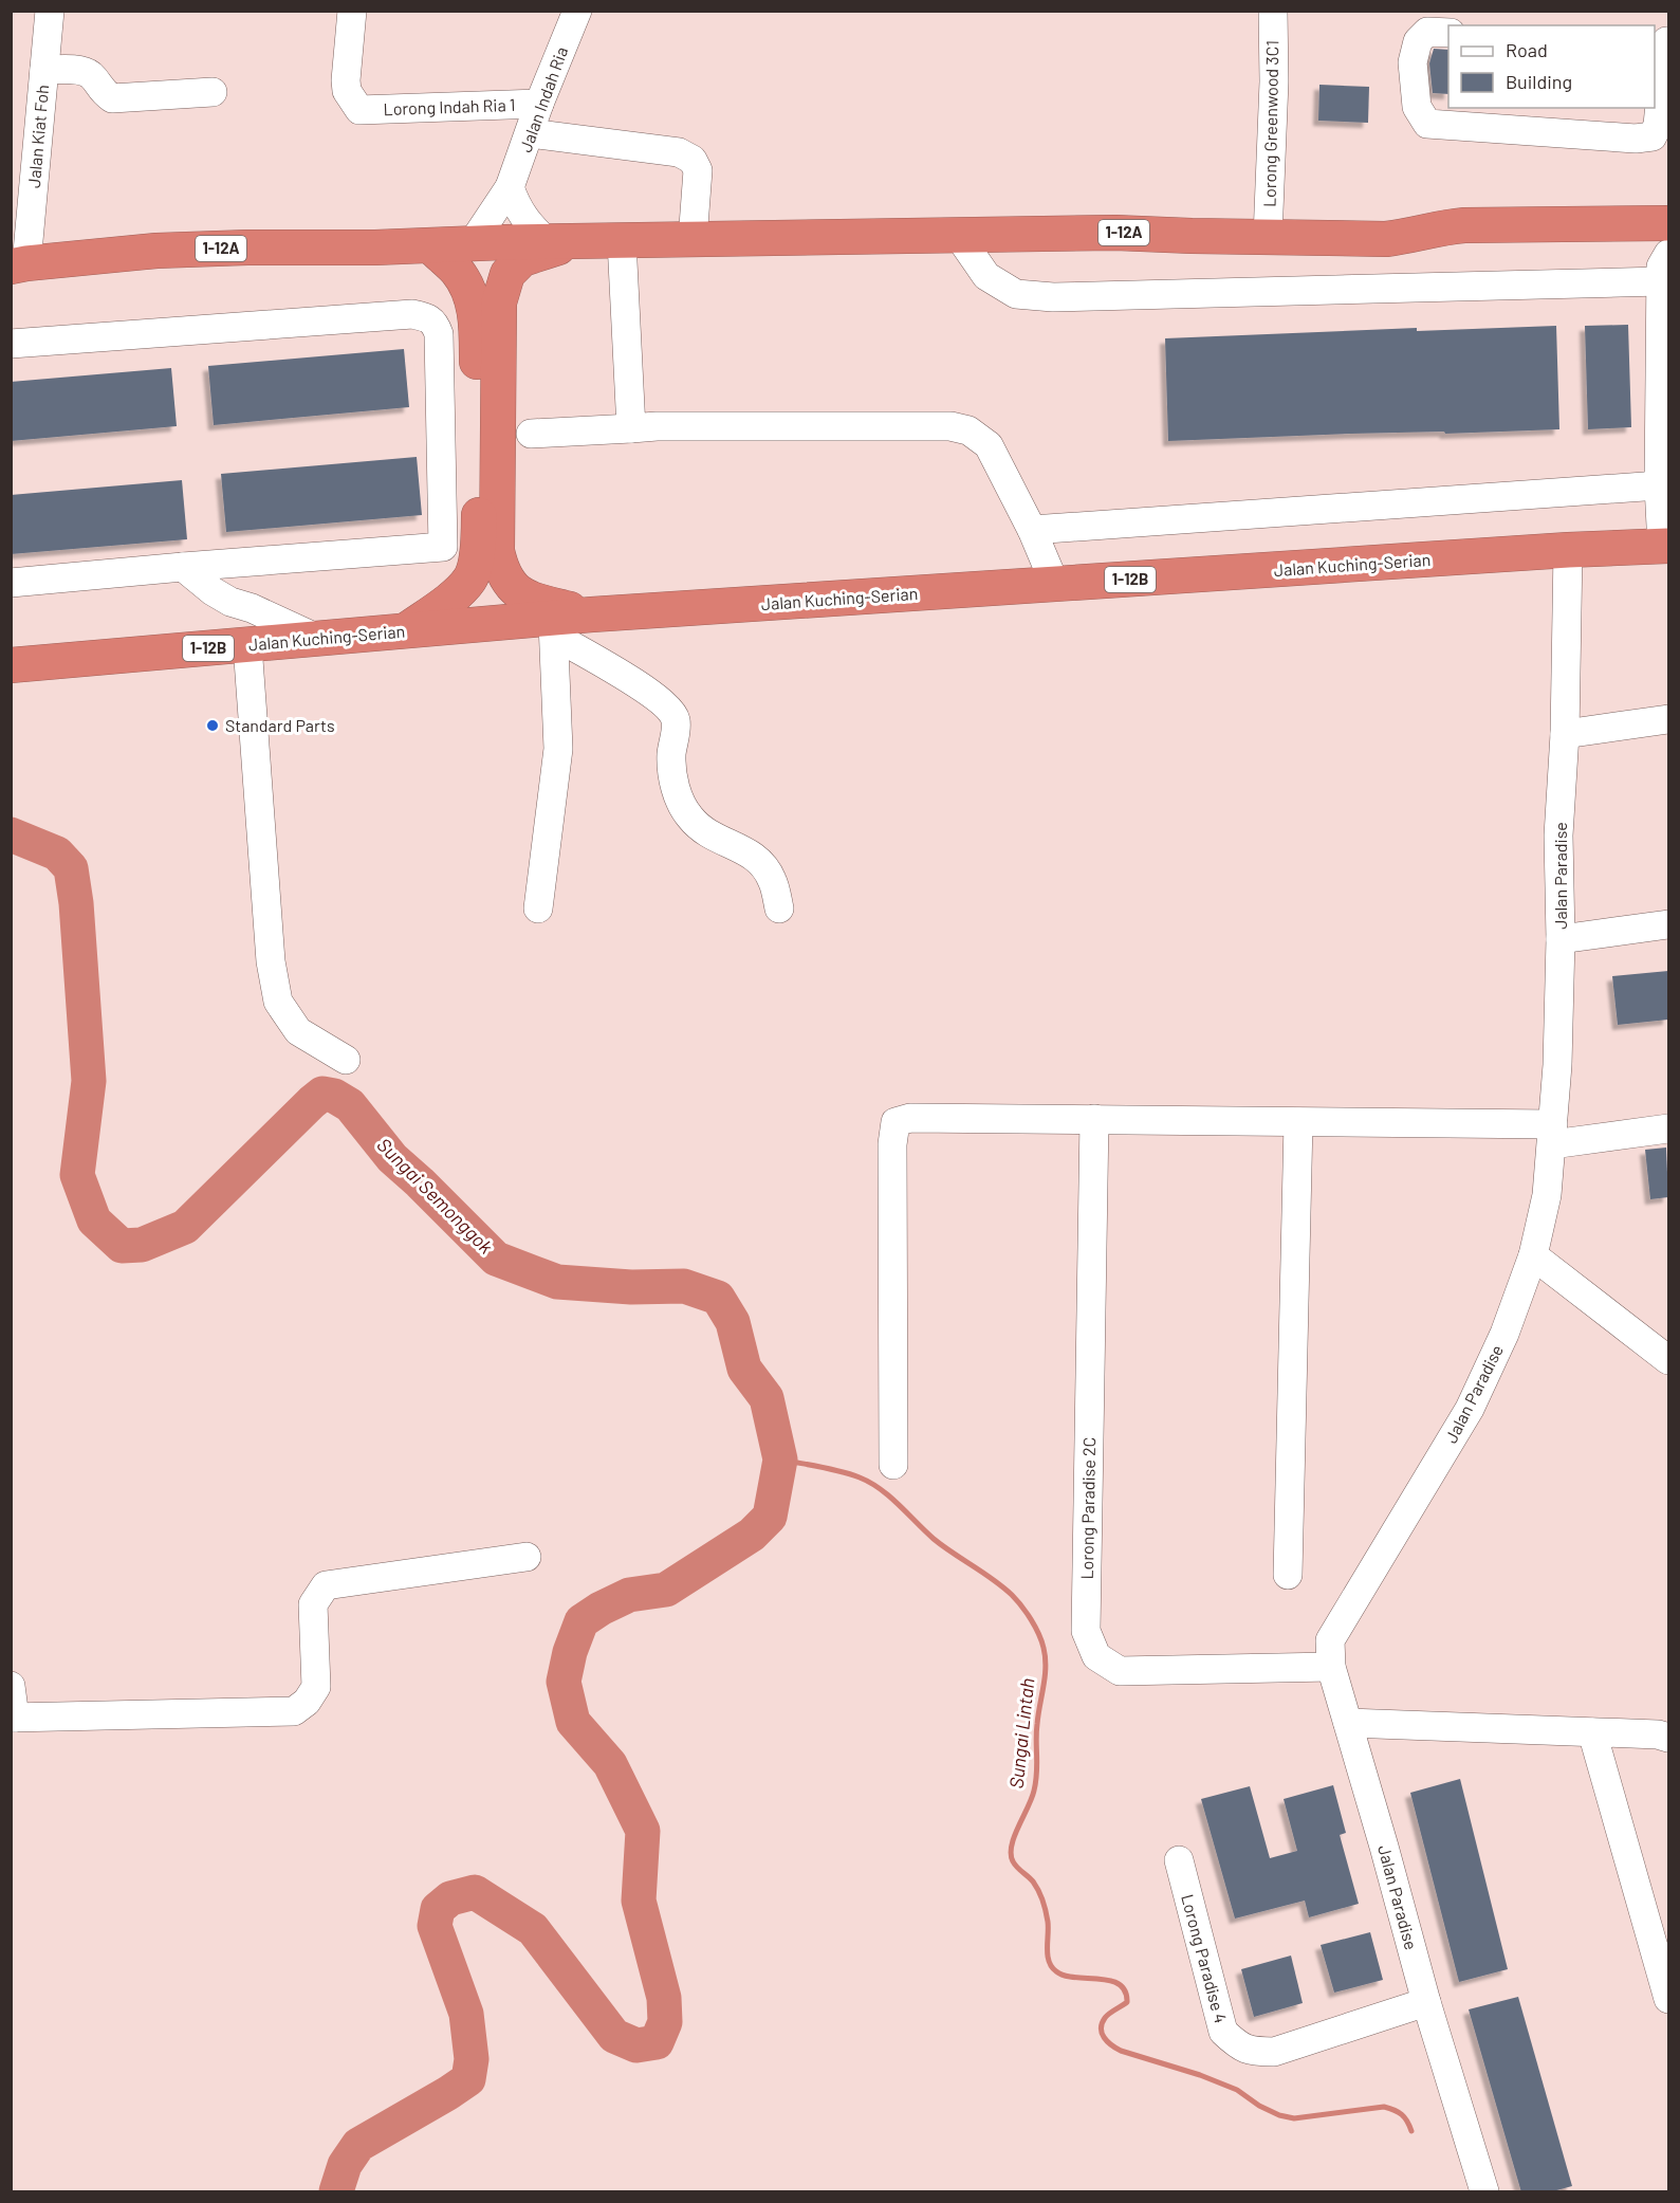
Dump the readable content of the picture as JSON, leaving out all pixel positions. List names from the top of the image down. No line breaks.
{"streets":{"highway":["1-12A","Jalan Kuching-Serian","1-12B"],"street":["Jalan Indah Ria","Lorong Indah Ria 1","Lorong Greenwood 3C1","Jalan Kiat Foh","Jalan Paradise","Lorong Paradise 2C","Lorong Paradise 4"]},"crossings":[["Jalan Indah Ria","Lorong Indah Ria 1"],["Jalan Indah Ria","1-12A"],["Lorong Greenwood 3C1","1-12A"],["Jalan Kiat Foh","1-12A"],["Jalan Kuching-Serian","Jalan Paradise"],["Jalan Paradise","Lorong Paradise 2C"],["Jalan Paradise","Lorong Paradise 4"]],"water":["Sungai Semonggok","Sungai Lintah"],"places":["Standard Parts"],"legend":["Road","Building"]}
